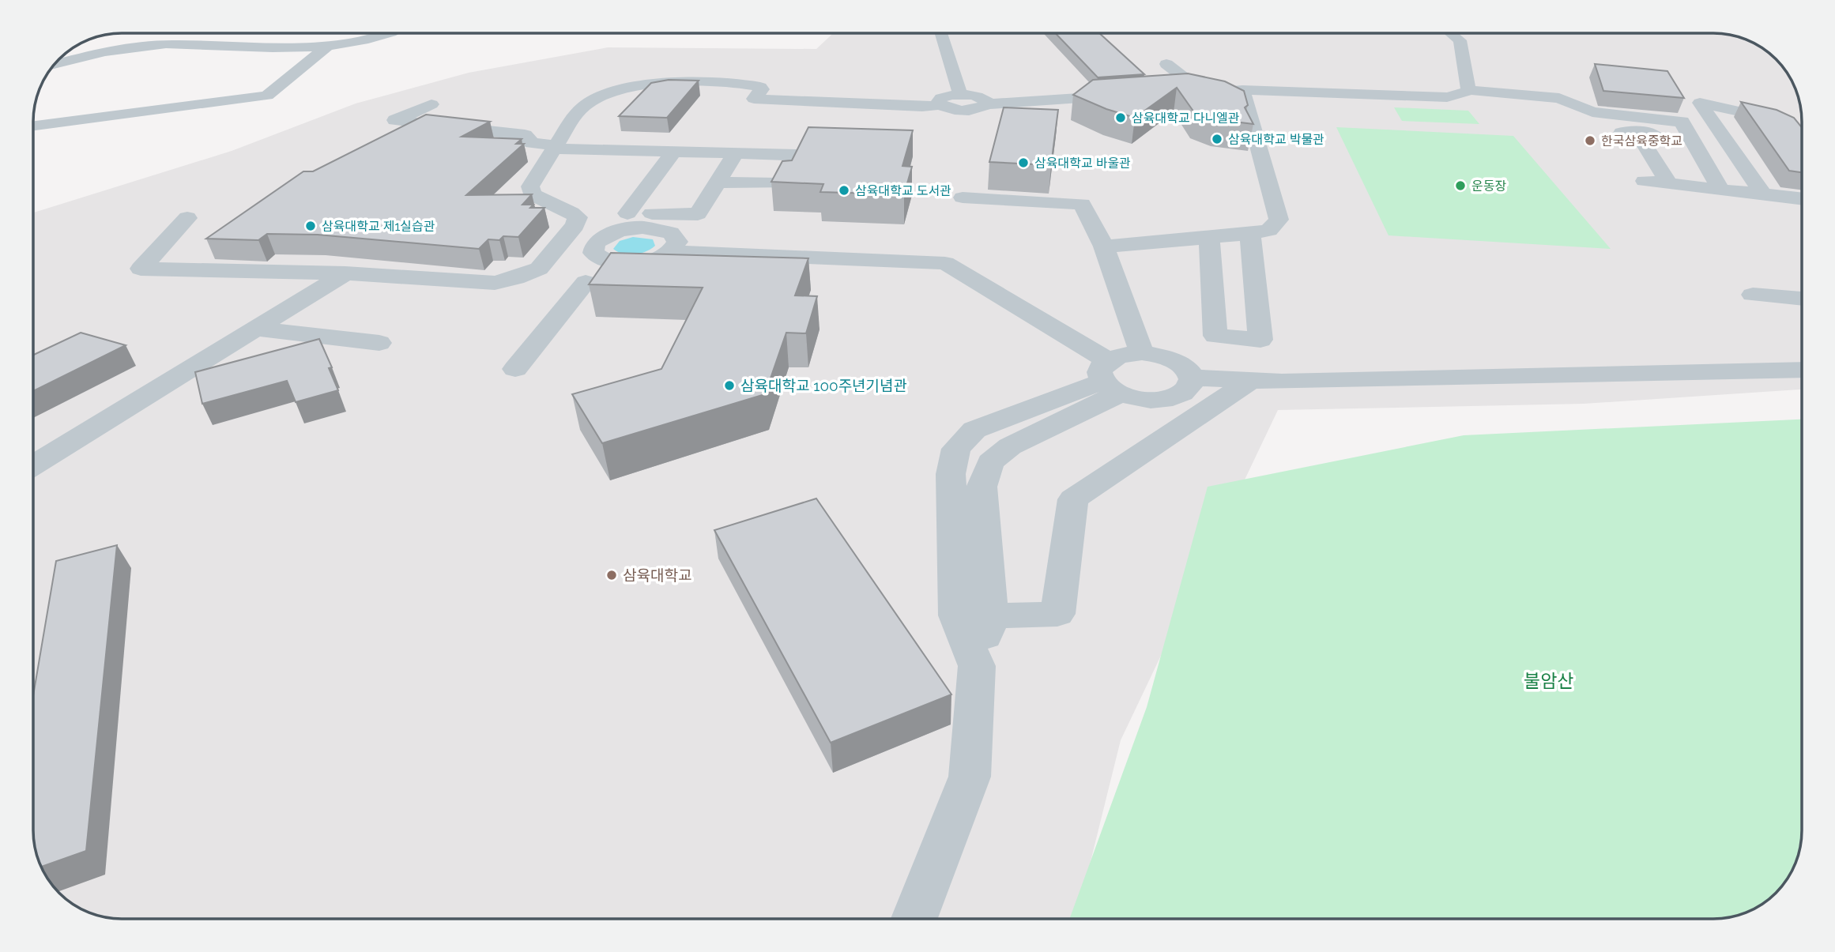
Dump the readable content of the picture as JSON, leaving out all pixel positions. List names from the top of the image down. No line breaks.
{"parks":["불암산"],"places":["삼육대학교 다니엘관","삼육대학교 박물관","한국삼육중학교","삼육대학교 바울관","운동장","삼육대학교 도서관","삼육대학교 제1실습관","삼육대학교 100주년기념관","삼육대학교"]}
